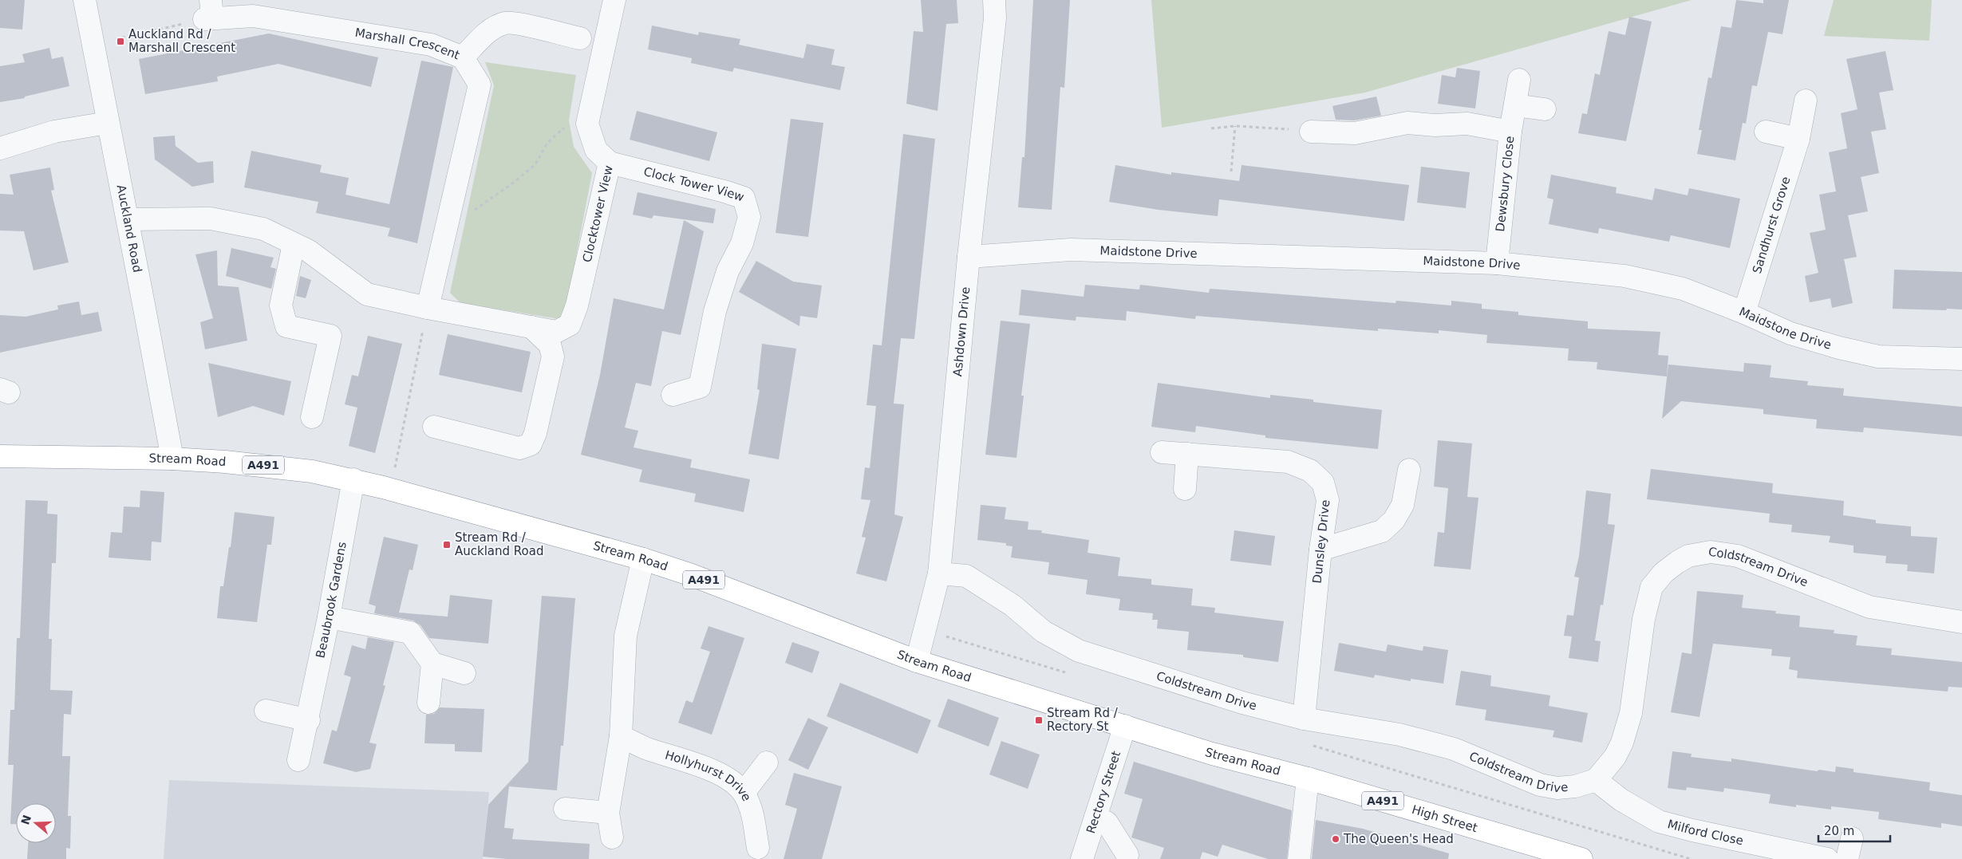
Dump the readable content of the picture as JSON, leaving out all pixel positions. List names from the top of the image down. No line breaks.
{"streets":{"highway":["Stream Road","A491","High Street"],"street":["Marshall Crescent","Dewsbury Close","Clock Tower View","Clocktower View","Sandhurst Grove","Auckland Road","Maidstone Drive","Ashdown Drive","Dunsley Drive","Coldstream Drive","Beaubrook Gardens","Hollyhurst Drive","Rectory Street","Milford Close"]},"crossings":[["Dewsbury Close","Maidstone Drive"],["Clock Tower View","Clocktower View"],["Sandhurst Grove","Maidstone Drive"],["Auckland Road","Stream Road"],["Maidstone Drive","Ashdown Drive"],["Ashdown Drive","Stream Road"],["Ashdown Drive","Coldstream Drive"],["Stream Road","Beaubrook Gardens"],["Stream Road","Rectory Street"],["Stream Road","High Street"],["Dunsley Drive","Coldstream Drive"],["Coldstream Drive","Milford Close"]],"places":{"transit":["Auckland Rd / Marshall Crescent","Stream Rd / Auckland Road","Stream Rd / Rectory St"],"other":["The Queen's Head"]},"scale_bar":"20 m","north":"left"}
